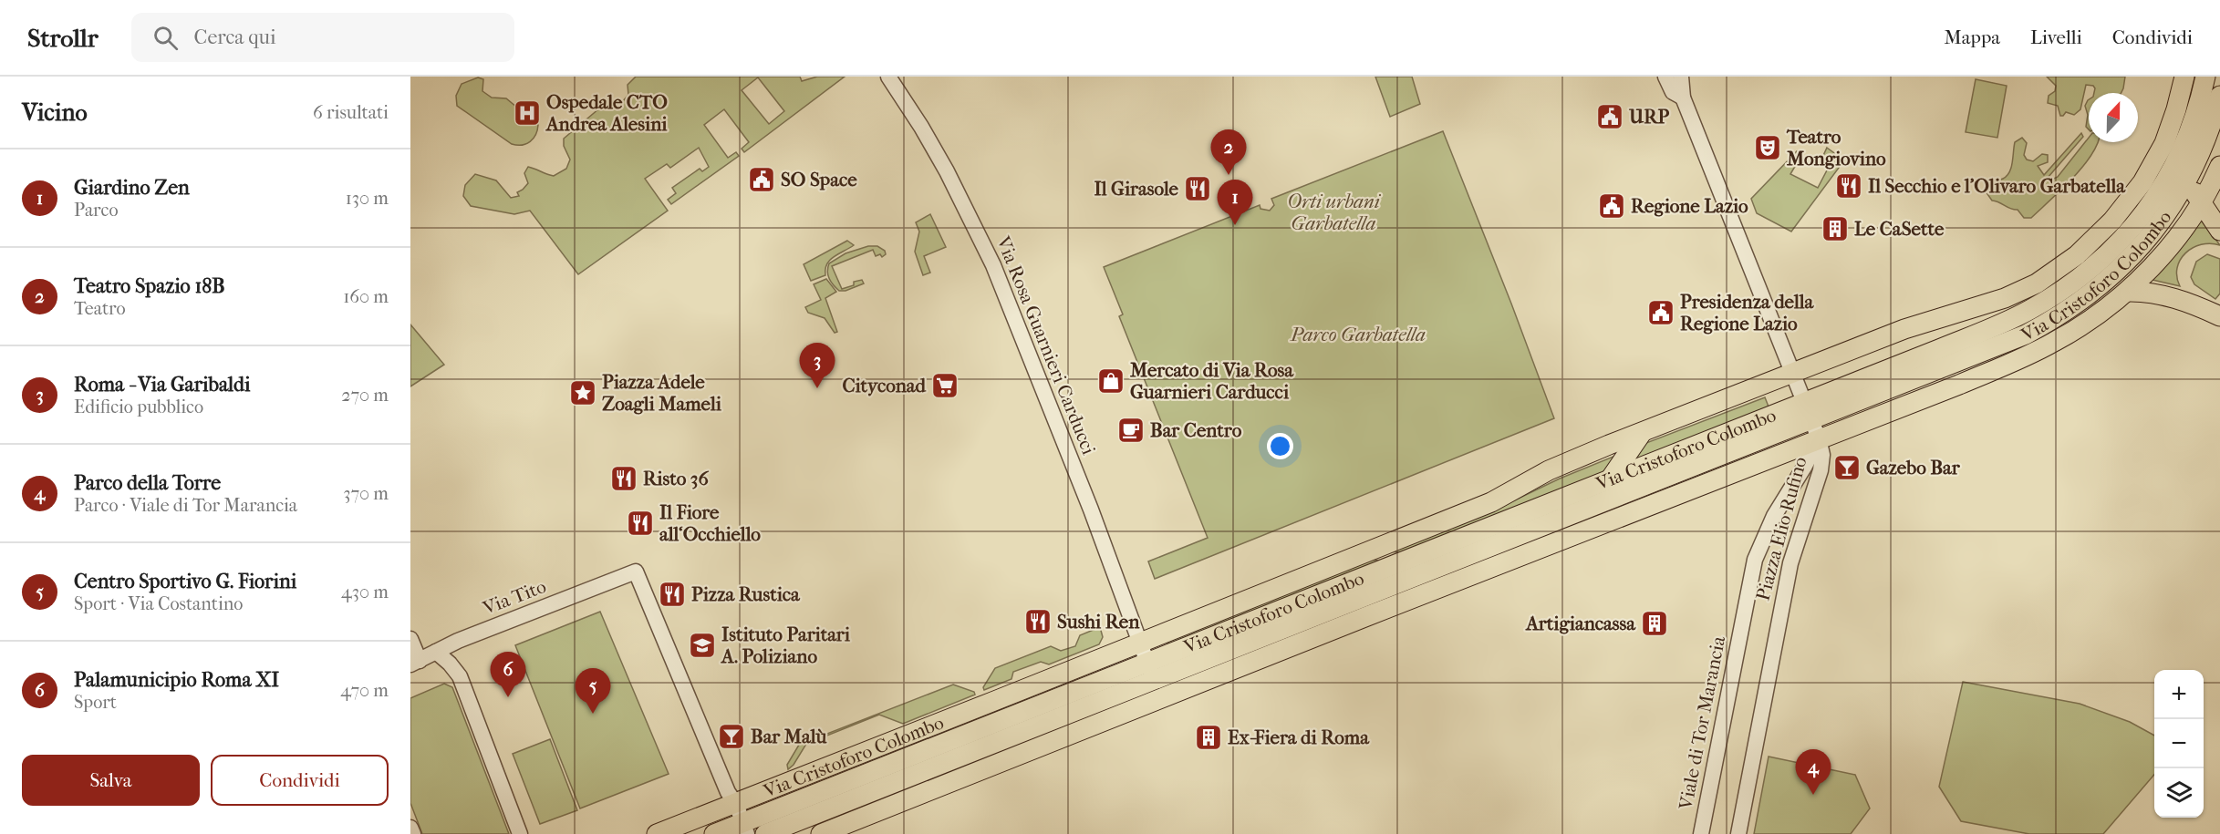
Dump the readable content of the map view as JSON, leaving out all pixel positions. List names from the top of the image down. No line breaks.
{"streets":{"main road":["Via Cristoforo Colombo"],"street":["Via Rosa Guarnieri Carducci","Piazza Elio Rufino","Via Tito","Viale di Tor Marancia"]},"crossings":[["Via Cristoforo Colombo","Via Rosa Guarnieri Carducci"],["Via Cristoforo Colombo","Piazza Elio Rufino"],["Via Cristoforo Colombo","Via Tito"],["Piazza Elio Rufino","Viale di Tor Marancia"]],"parks":["Orti urbani Garbatella","Parco Garbatella"],"places":{"hospital":["Ospedale CTO Andrea Alesini"],"public building":["URP","SO Space","Regione Lazio","Presidenza della Regione Lazio"],"theatre":["Teatro Mongiovino"],"restaurant":["Il Secchio e l'Olivaro Garbatella","Il Girasole","Risto 36","Il Fiore all‘Occhiello","Pizza Rustica","Sushi Ren"],"building":["Le CaSette","Artigiancassa","Ex-Fiera di Roma"],"shop":["Mercato di Via Rosa Guarnieri Carducci"],"supermarket":["Cityconad"],"place":["Piazza Adele Zoagli Mameli"],"cafe":["Bar Centro"],"bar":["Gazebo Bar","Bar Malù"],"school or university":["Istituto Paritari A. Poliziano"]},"north":"top","page":{"header":"Strollr","search":"Cerca qui","nav":["Mappa","Livelli","Condividi"],"heading":["Vicino","6 risultati"],"pins":["2","1","3","6","5","4"],"list":[{"mark":"1","name":"Giardino Zen","note":"Parco","value":"130 m"},{"mark":"2","name":"Teatro Spazio 18B","note":"Teatro","value":"160 m"},{"mark":"3","name":"Roma - Via Garibaldi","note":"Edificio pubblico","value":"270 m"},{"mark":"4","name":"Parco della Torre","note":"Parco · Viale di Tor Marancia","value":"370 m"},{"mark":"5","name":"Centro Sportivo G. Fiorini","note":"Sport · Via Costantino","value":"430 m"},{"mark":"6","name":"Palamunicipio Roma XI","note":"Sport","value":"470 m"}],"map_buttons":["+","−"],"buttons":["Salva","Condividi"]}}
